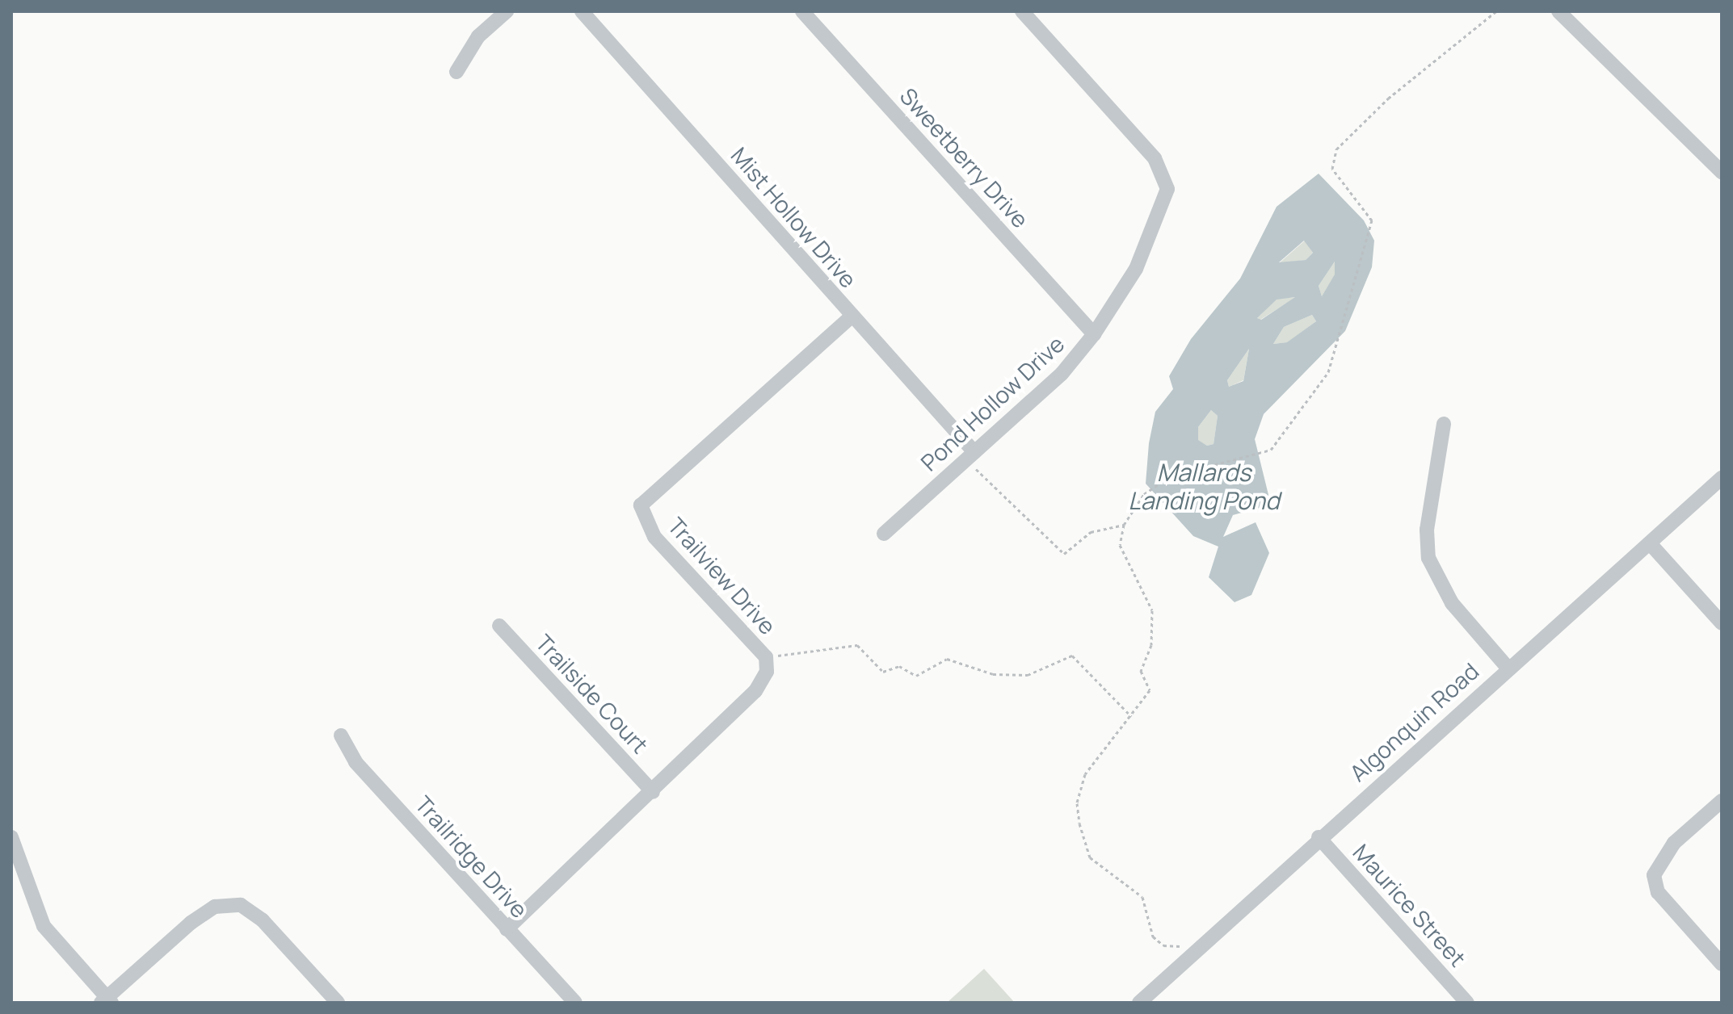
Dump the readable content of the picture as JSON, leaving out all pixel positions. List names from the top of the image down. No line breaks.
{"streets":{"street":["Sweetberry Drive","Mist Hollow Drive","Pond Hollow Drive","Trailview Drive","Trailside Court","Algonquin Road","Trailridge Drive","Maurice Street"]},"crossings":[["Sweetberry Drive","Pond Hollow Drive"],["Mist Hollow Drive","Pond Hollow Drive"],["Mist Hollow Drive","Trailview Drive"],["Trailview Drive","Trailside Court"],["Trailview Drive","Trailridge Drive"],["Algonquin Road","Maurice Street"]],"water":["Mallards Landing Pond"]}
